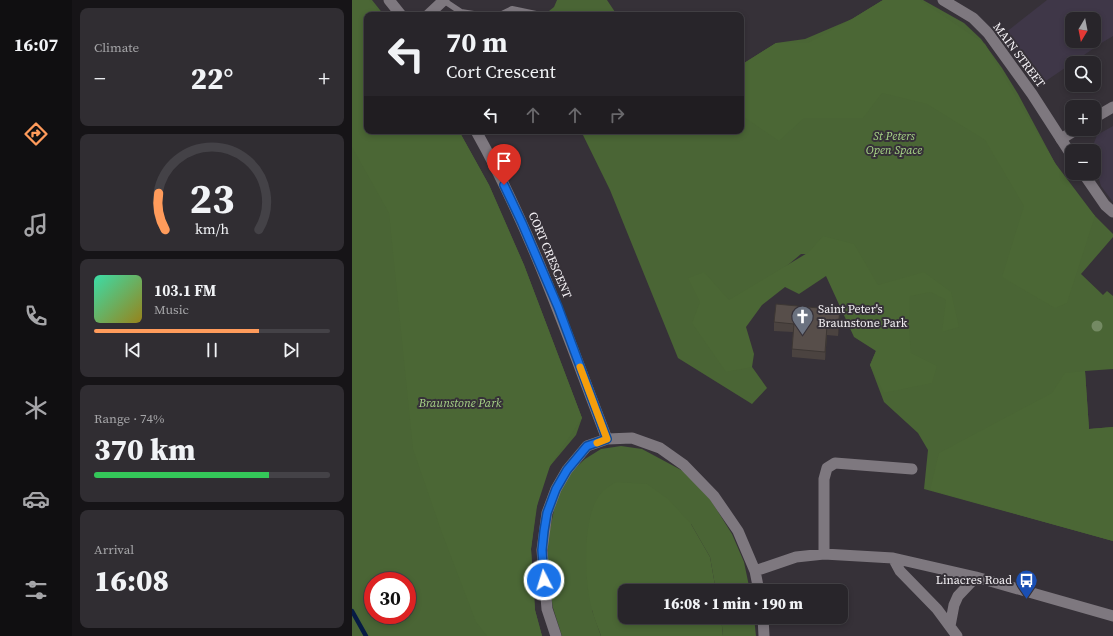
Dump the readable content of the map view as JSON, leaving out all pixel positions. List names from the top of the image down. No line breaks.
{"streets":{"street":["MAIN STREET","CORT CRESCENT"]},"parks":["St Peters Open Space","Braunstone Park"],"places":{"church":["Saint Peter's Braunstone Park"],"bus stop":["Linacres Road"]},"north":"bottom","page":{"tabs":"16:07","tile":["Climate",["Range · 74%","370 km"],["Arrival","16:08"]],"map_buttons":["+","−"],"turn":["70 m","Cort Crescent"],"heat":["−","22°","+"],"song":["103.1 FM","Music"],"limit":"30","trip":"16:08 · 1 min · 190 m","gauge":["23","km/h"]}}
